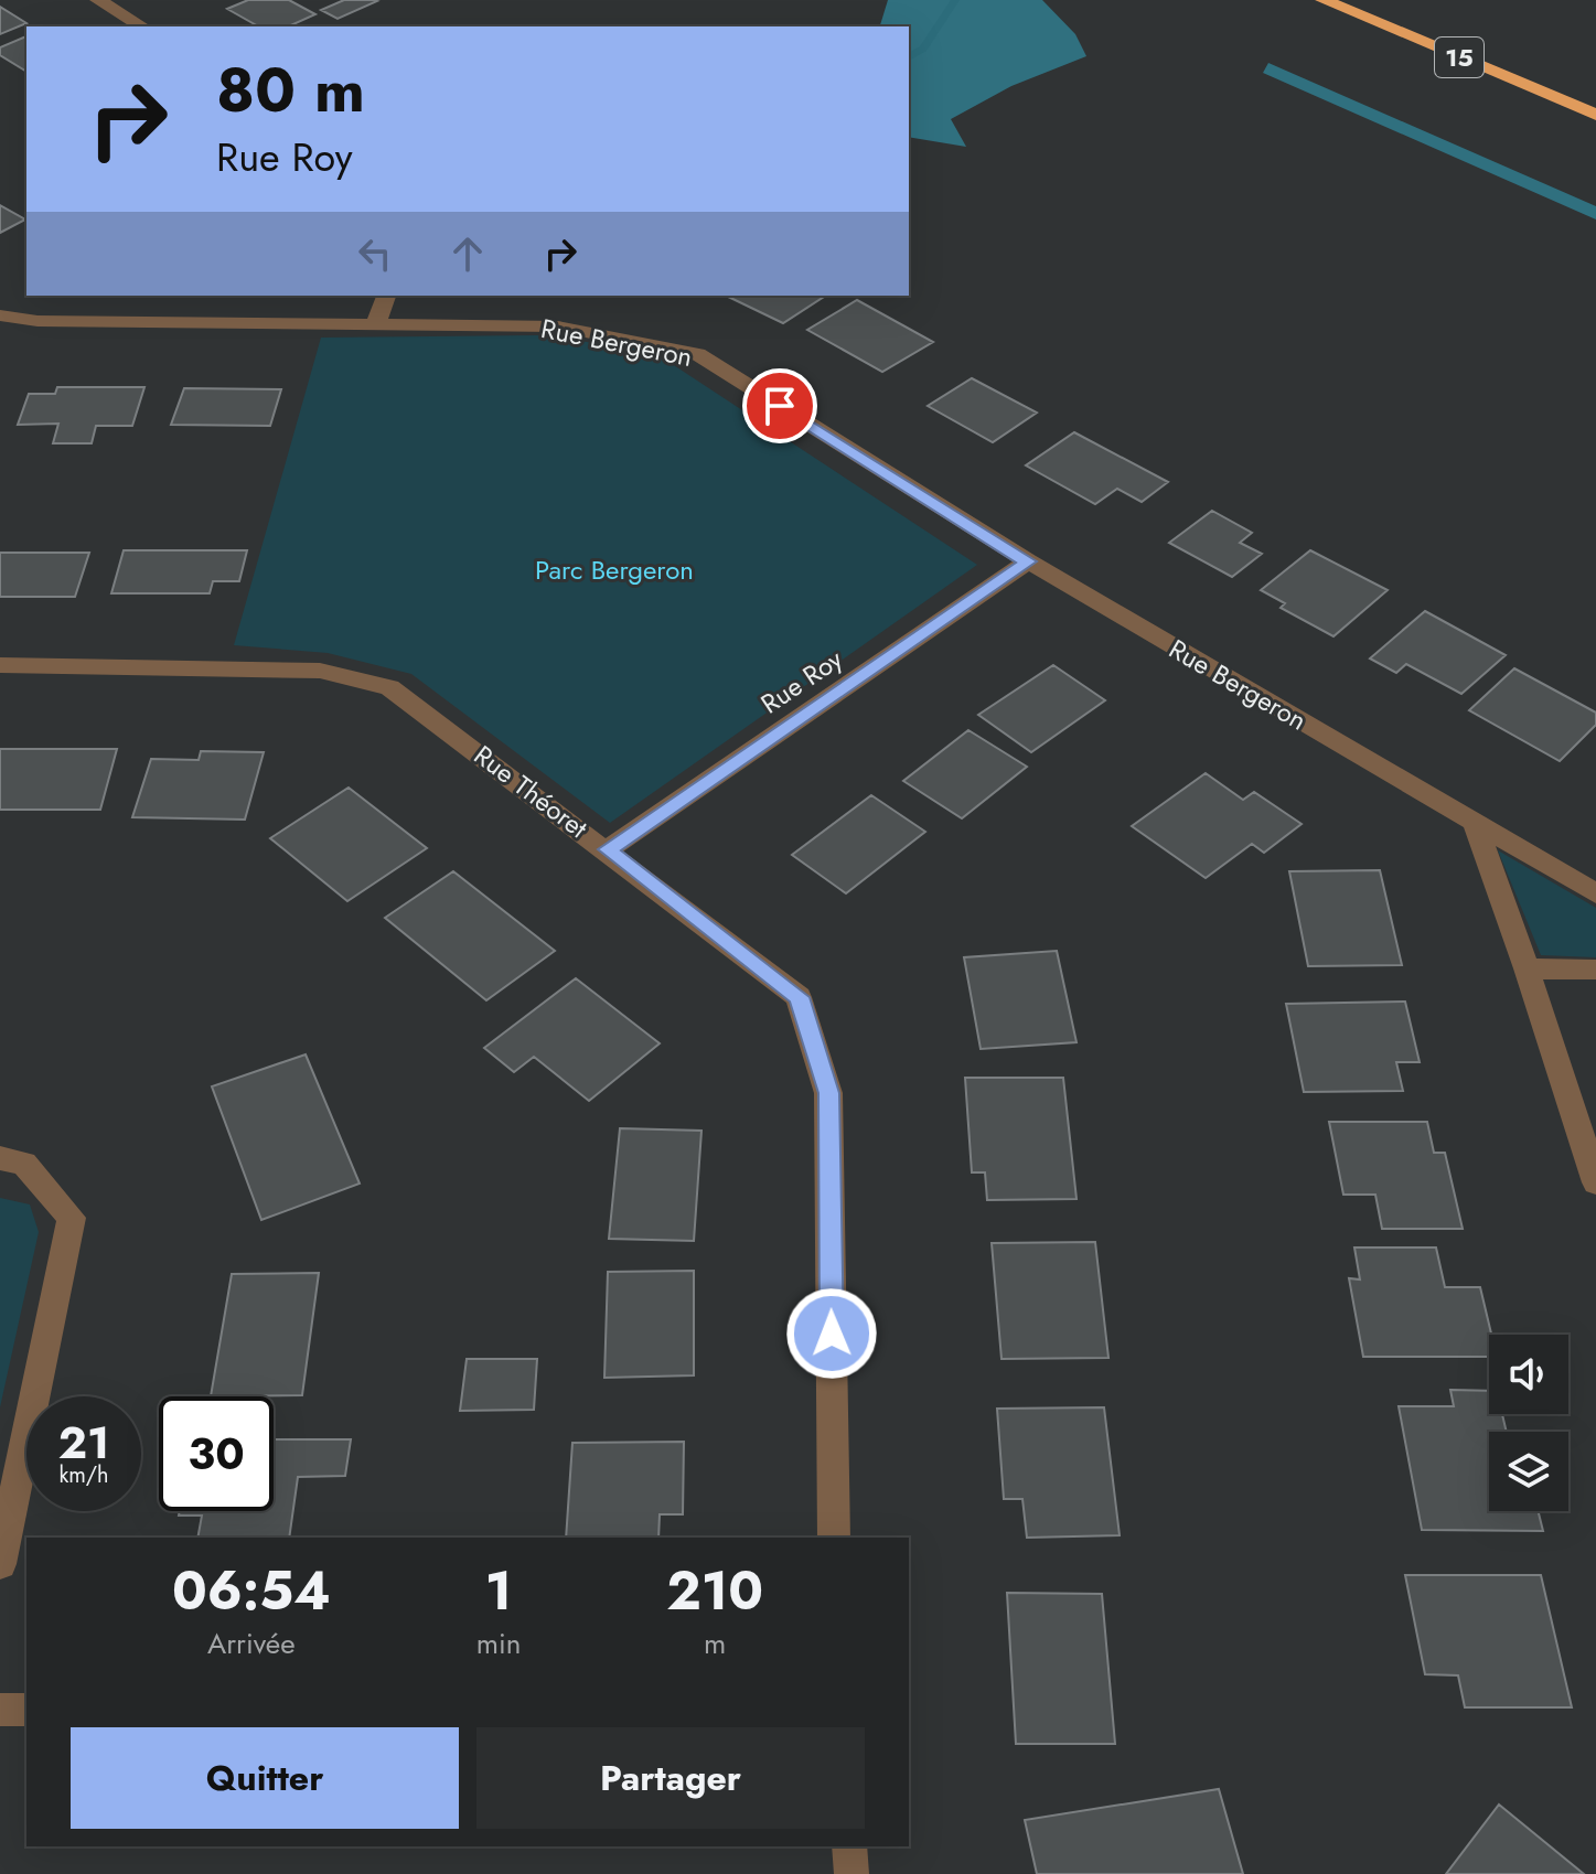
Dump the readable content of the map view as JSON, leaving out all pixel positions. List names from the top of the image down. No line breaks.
{"streets":{"highway":["15"],"street":["Rue Bergeron","Rue Roy","Rue Théoret"]},"crossings":[["Rue Bergeron","Rue Roy"],["Rue Roy","Rue Théoret"]],"parks":["Parc Bergeron"],"page":{"turn":["80 m","Rue Roy"],"speed":"21 km/h","limit":"30","eta":["06:54","Arrivée","1","min","210","m"],"buttons":["Quitter","Partager"]}}
